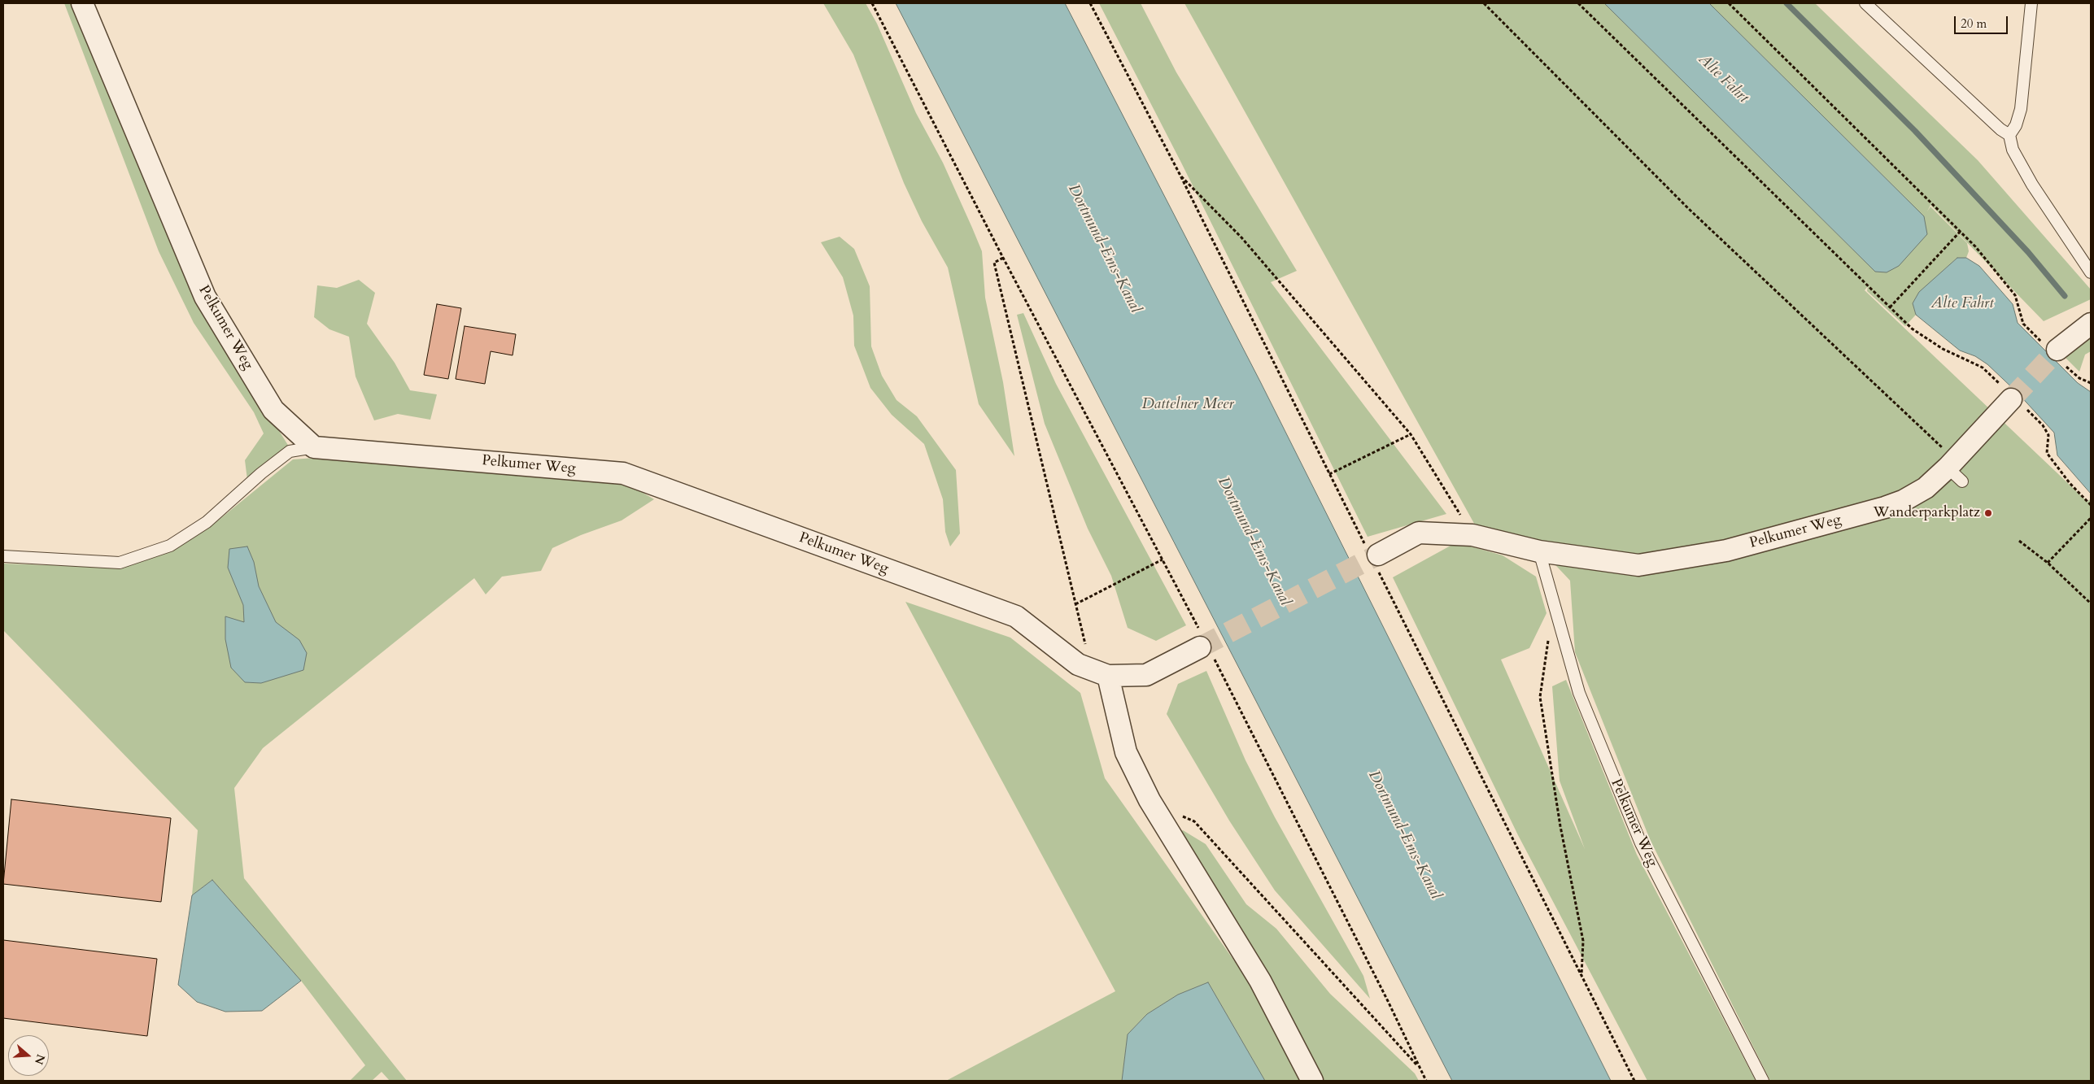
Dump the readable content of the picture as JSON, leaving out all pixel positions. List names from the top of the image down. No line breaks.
{"streets":{"street":["Pelkumer Weg"]},"water":["Alte Fahrt","Dortmund-Ems-Kanal","Dattelner Meer"],"places":["Wanderparkplatz"],"scale_bar":"20 m","north":"right"}
